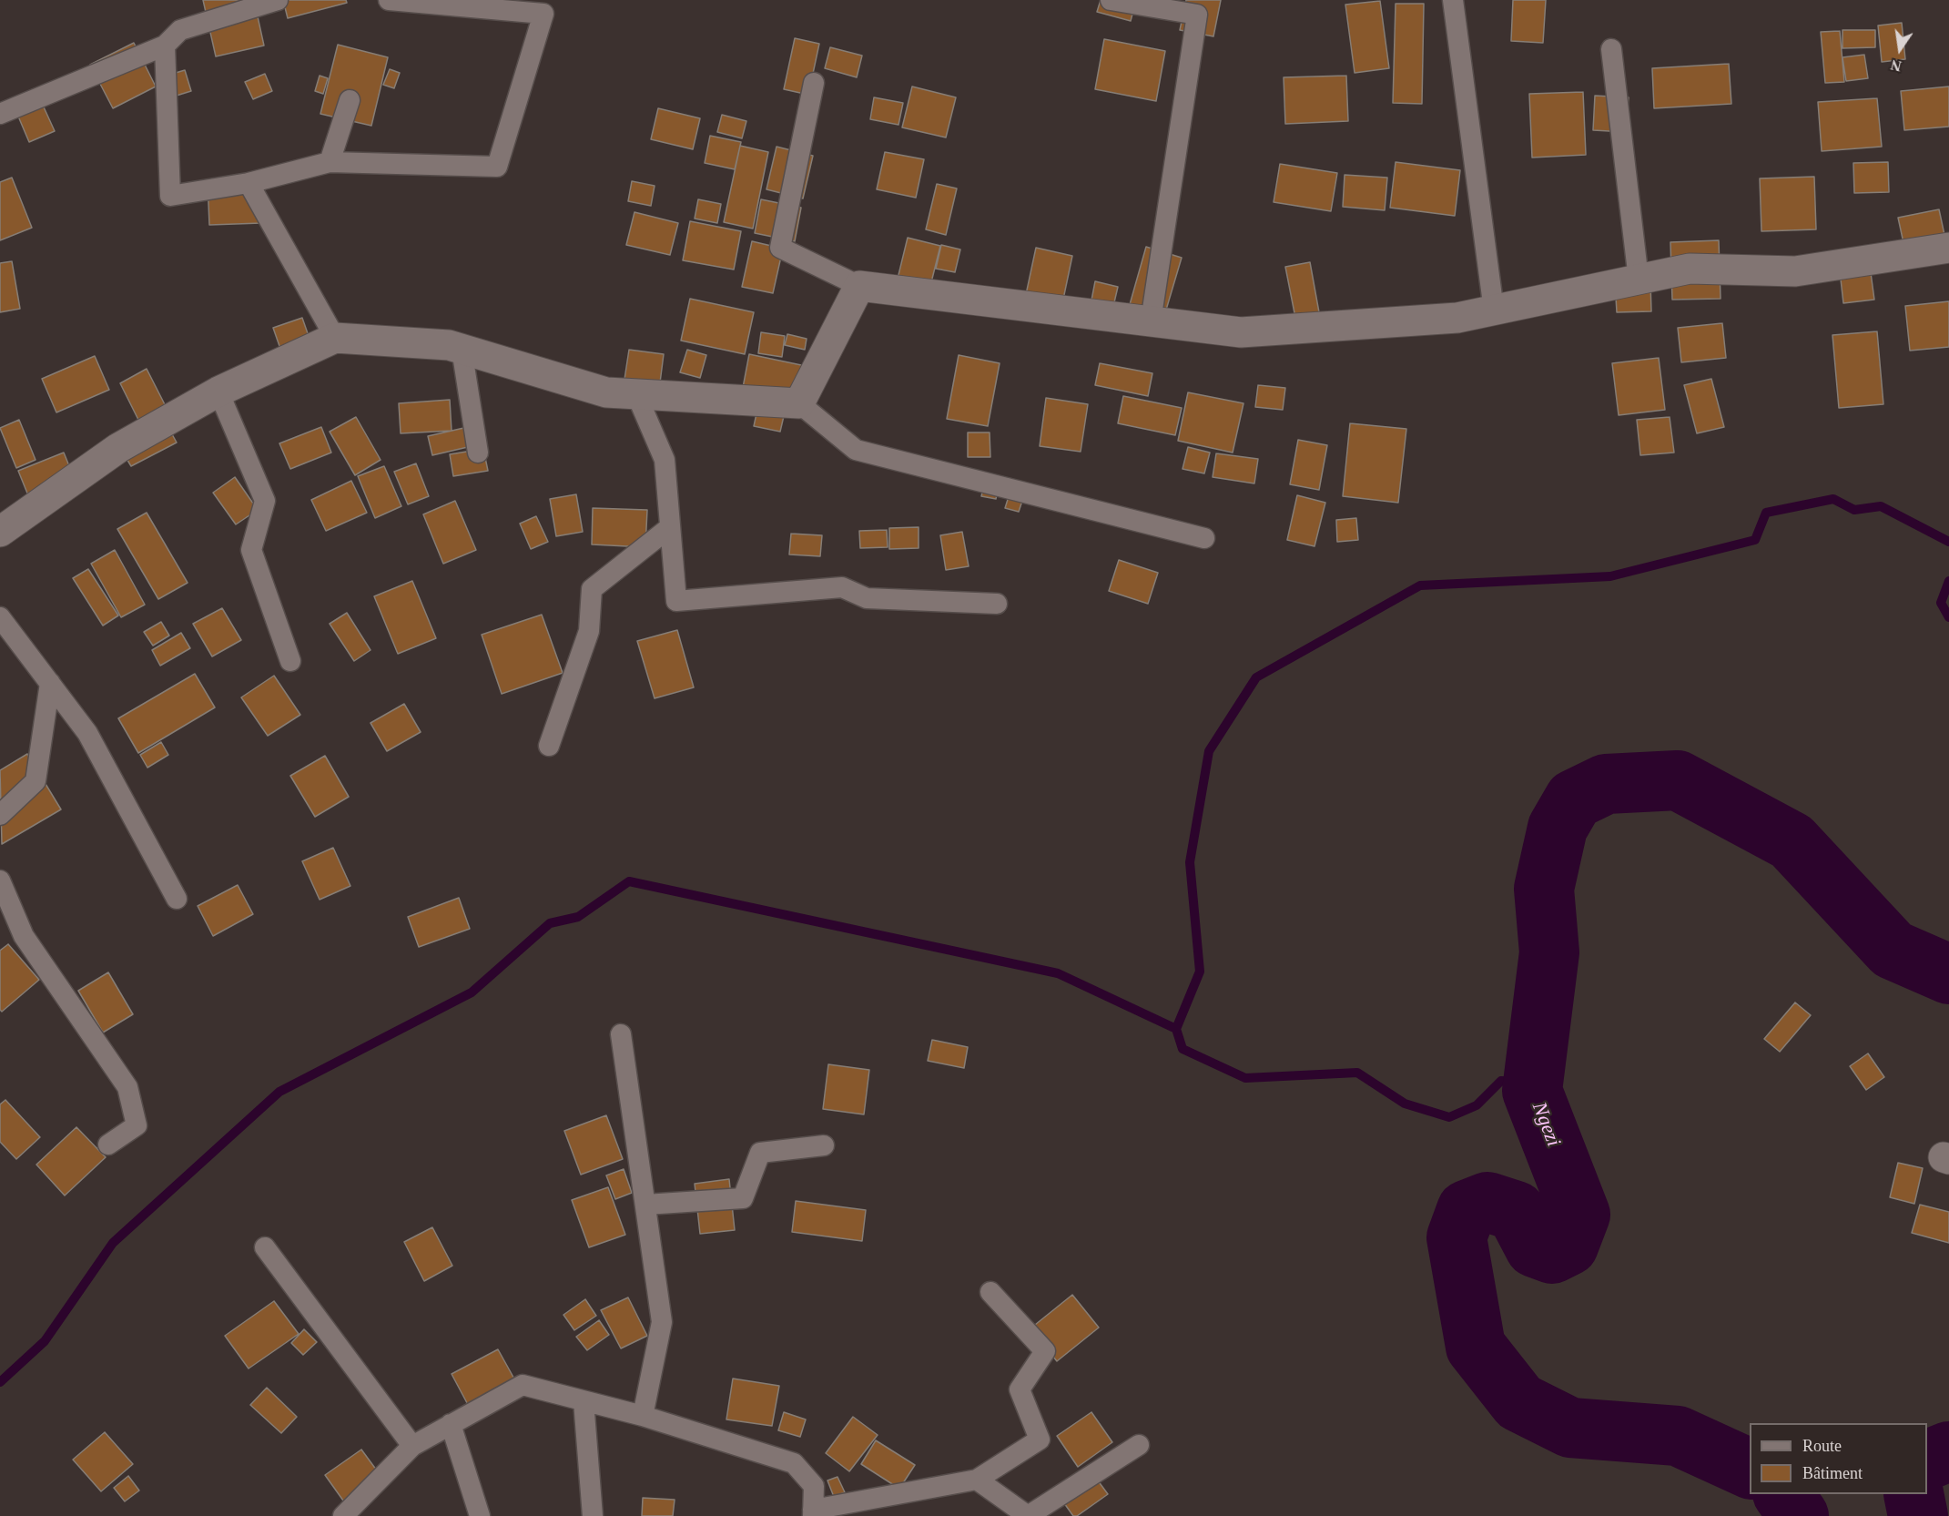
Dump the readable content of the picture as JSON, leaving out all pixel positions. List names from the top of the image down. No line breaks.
{"water":["Ngezi"],"legend":["Route","Bâtiment"],"north":"bottom"}
